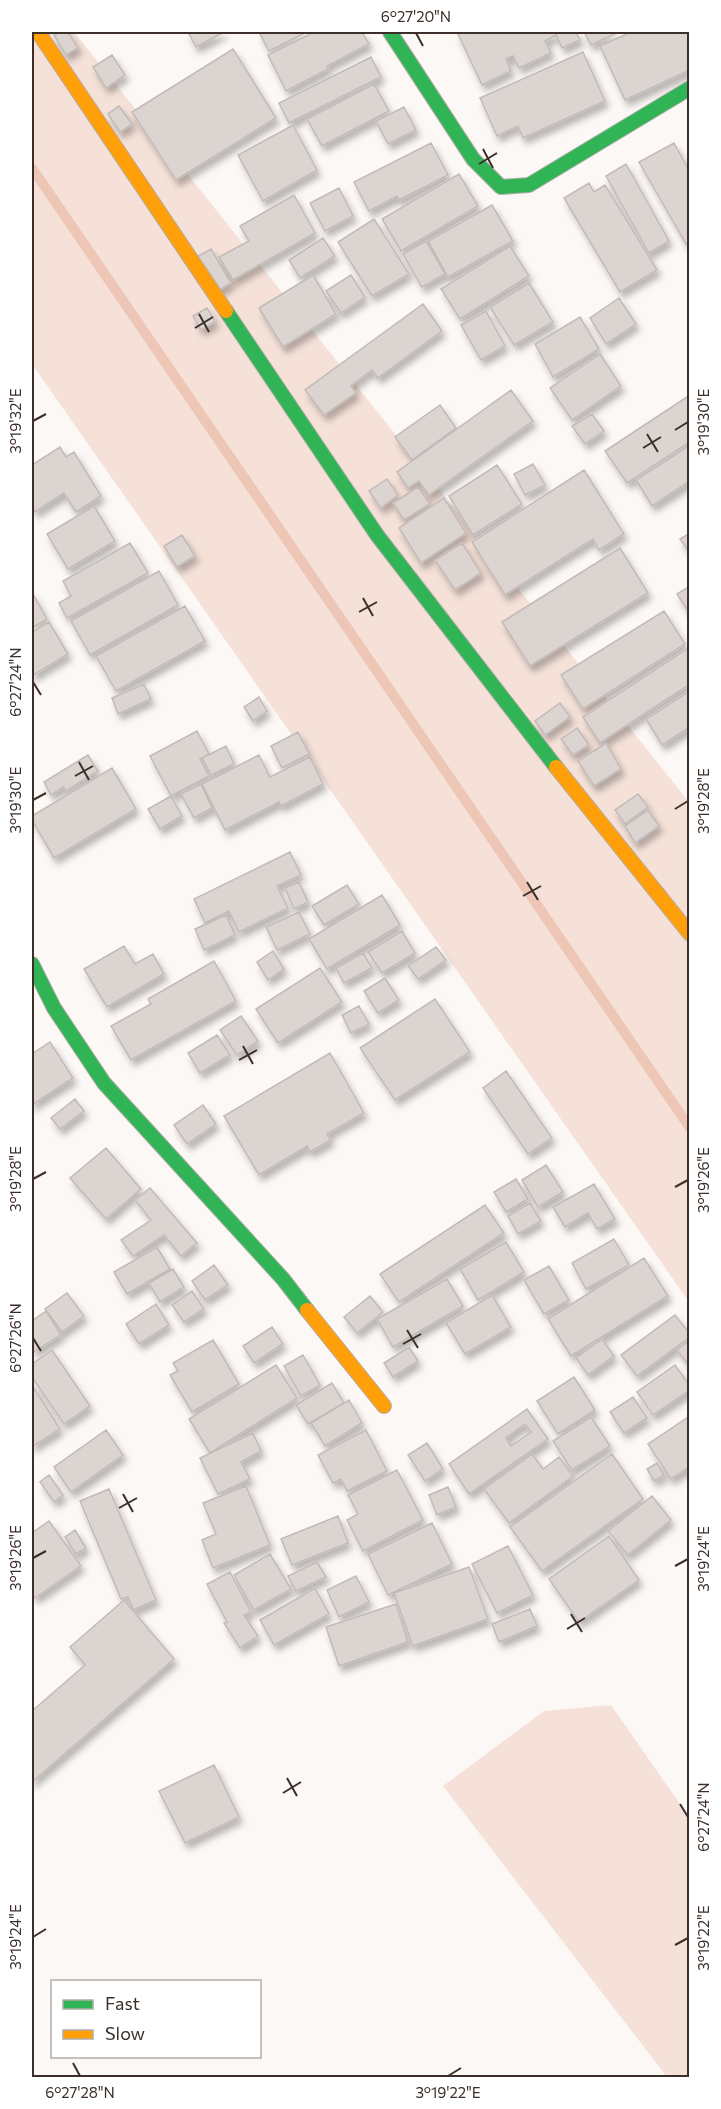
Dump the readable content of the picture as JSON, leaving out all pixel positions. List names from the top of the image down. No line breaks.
{"legend":["Fast","Slow"],"coordinates":["6°27'20\"N","3°19'32\"E","3°19'30\"E","6°27'24\"N","3°19'28\"E","3°19'26\"E","6°27'26\"N","3°19'24\"E","3°19'22\"E","6°27'28\"N"]}
